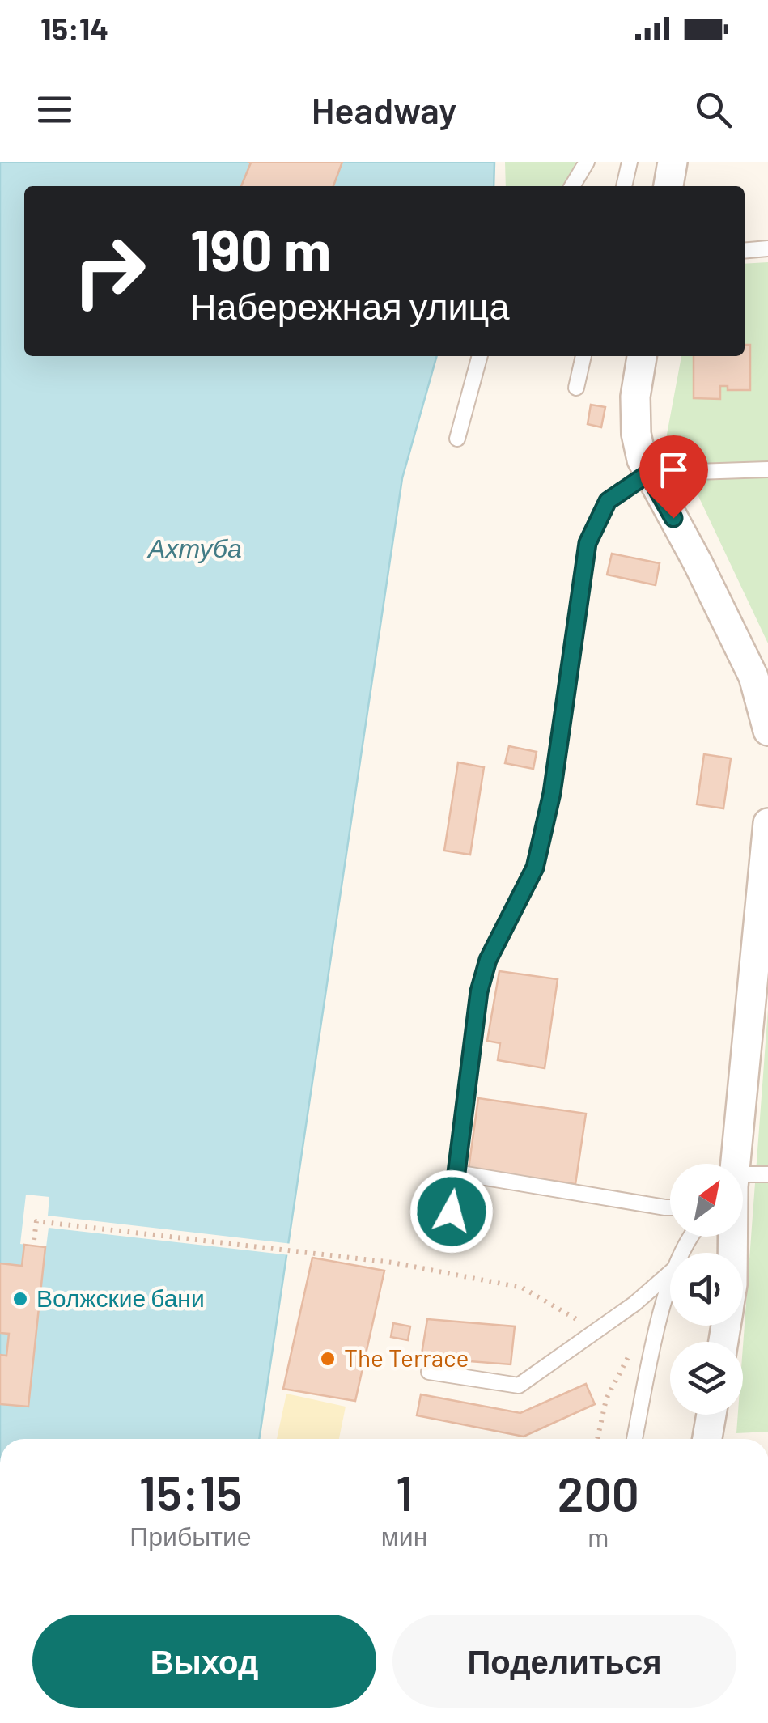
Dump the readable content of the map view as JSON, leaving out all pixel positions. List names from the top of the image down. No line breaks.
{"water":["Ахтуба"],"places":["Волжские бани","The Terrace"],"north":"top right","page":{"status":"15:14","header":"Headway","turn":["190 m","Набережная улица"],"eta":["15:15","Прибытие","1","мин","200","m"],"buttons":["Выход","Поделиться"]}}
